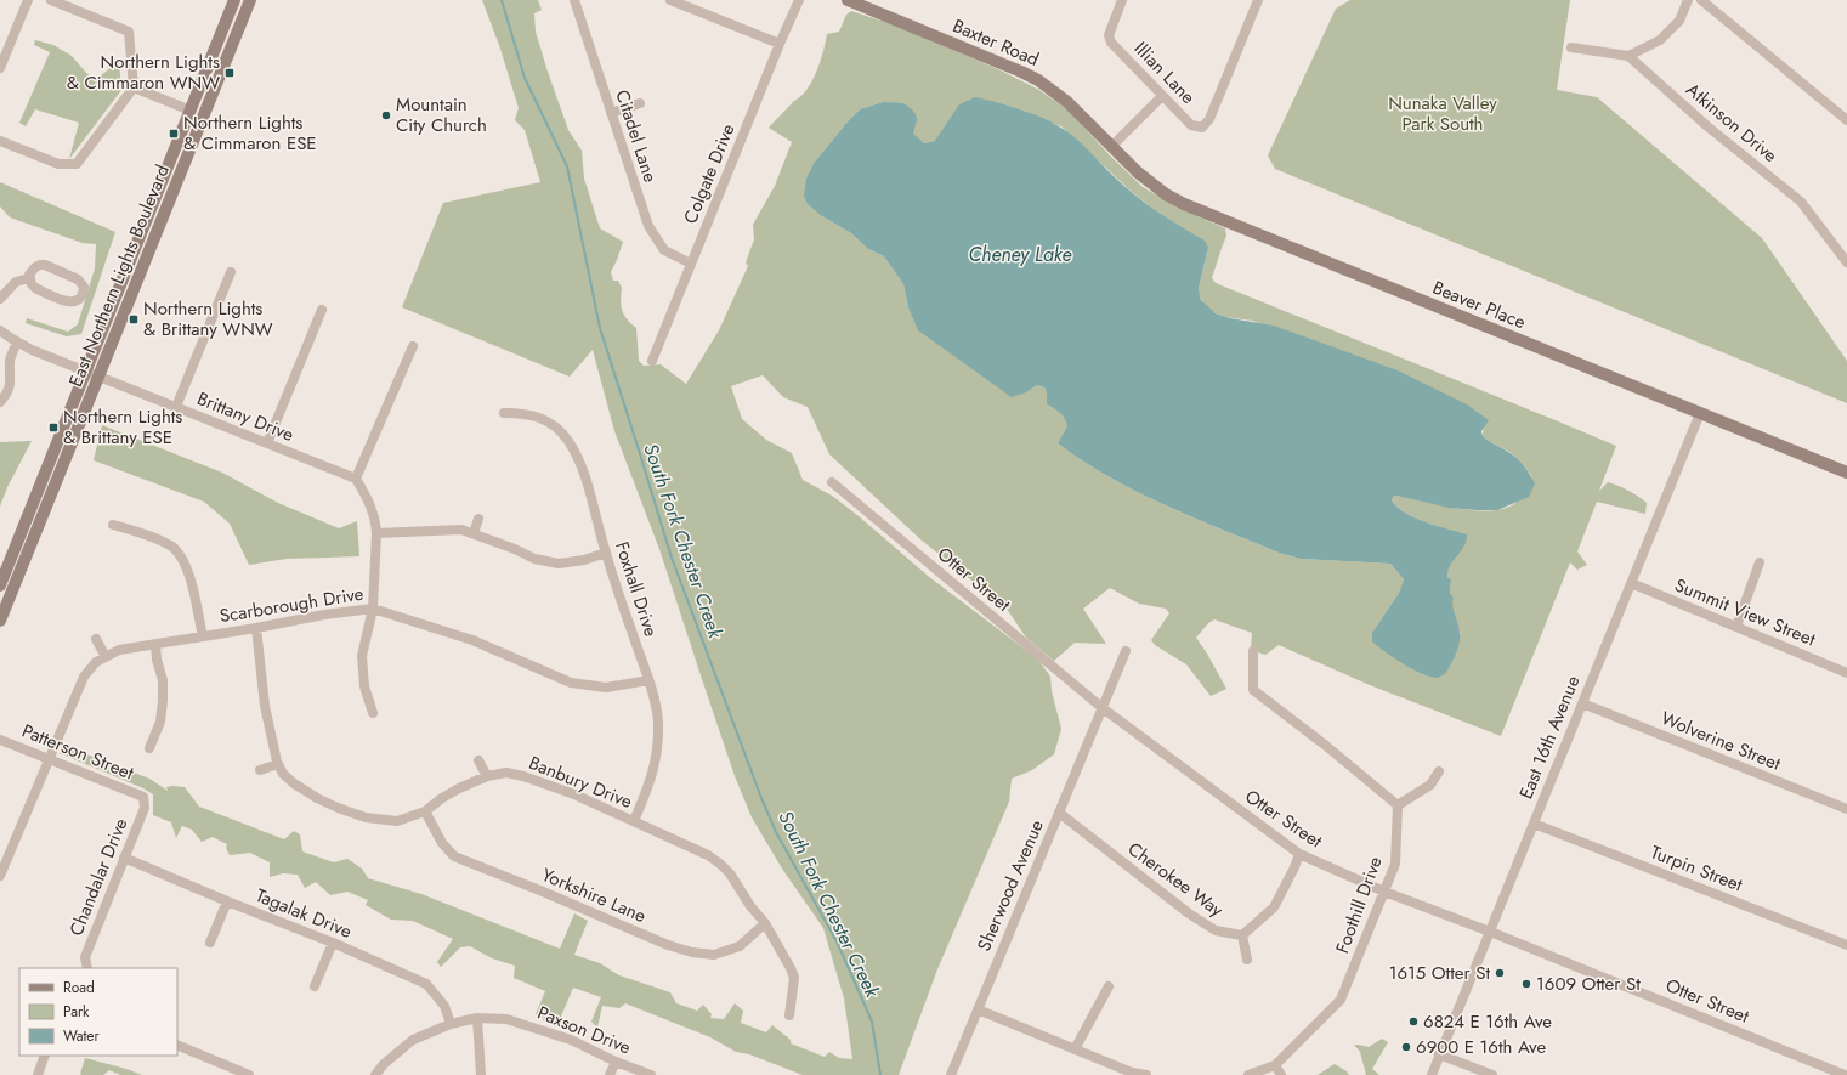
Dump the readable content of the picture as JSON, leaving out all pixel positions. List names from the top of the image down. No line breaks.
{"streets":{"main road":["Baxter Road","East Northern Lights Boulevard","Beaver Place"],"street":["Illian Lane","Atkinson Drive","Citadel Lane","Colgate Drive","Brittany Drive","Otter Street","Foxhall Drive","Scarborough Drive","Summit View Street","East 16th Avenue","Wolverine Street","Patterson Street","Banbury Drive","Turpin Street","Chandalar Drive","Cherokee Way","Sherwood Avenue","Yorkshire Lane","Foothill Drive","Tagalak Drive","Paxson Drive"]},"crossings":[["Baxter Road","Beaver Place"],["Citadel Lane","Colgate Drive"],["East Northern Lights Boulevard","Brittany Drive"],["Beaver Place","East 16th Avenue"],["Otter Street","East 16th Avenue"],["Otter Street","Sherwood Avenue"],["Otter Street","Foothill Drive"],["Foxhall Drive","Scarborough Drive"],["Foxhall Drive","Banbury Drive"],["Scarborough Drive","Patterson Street"],["Scarborough Drive","Banbury Drive"],["Summit View Street","East 16th Avenue"],["East 16th Avenue","Wolverine Street"],["East 16th Avenue","Turpin Street"],["Patterson Street","Chandalar Drive"],["Banbury Drive","Yorkshire Lane"],["Chandalar Drive","Tagalak Drive"],["Cherokee Way","Sherwood Avenue"],["Tagalak Drive","Paxson Drive"]],"water":["Cheney Lake","South Fork Chester Creek"],"parks":["Nunaka Valley Park South"],"places":{"transit":["Northern Lights & Cimmaron WNW","Northern Lights & Cimmaron ESE","Northern Lights & Brittany WNW","Northern Lights & Brittany ESE"],"other":["Mountain City Church","1615 Otter St","1609 Otter St","6824 E 16th Ave","6900 E 16th Ave"]},"legend":["Road","Park","Water"]}
